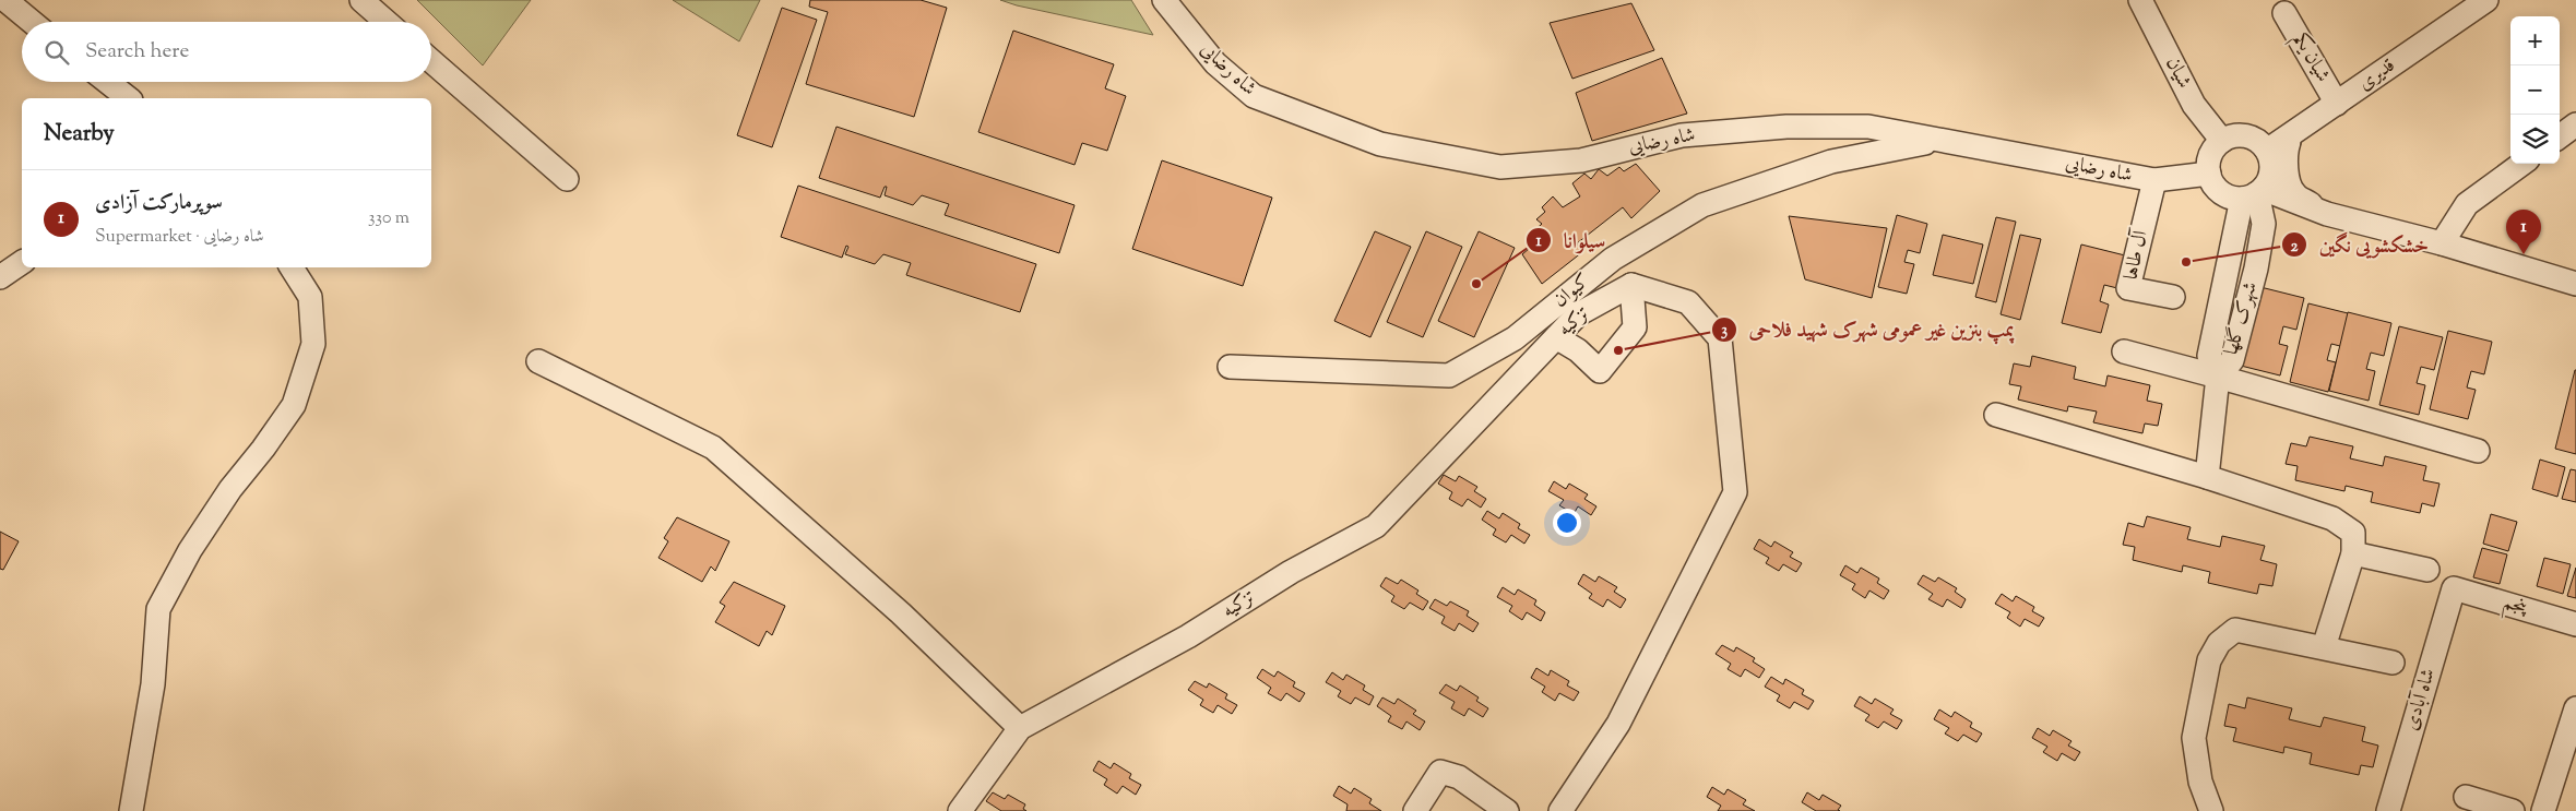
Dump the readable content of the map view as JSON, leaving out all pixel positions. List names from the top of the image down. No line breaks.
{"streets":{"street":["شیان یکم","شاه رضایی","شیان","قدیری","آل طاها","کیوان","شهرک گلها","تزکیه","پنجم","شاه آبادی"]},"crossings":[["شیان یکم","قدیری"],["شاه رضایی","شیان"],["شاه رضایی","قدیری"],["شاه رضایی","آل طاها"],["شاه رضایی","کیوان"],["شاه رضایی","شهرک گلها"],["شیان","قدیری"],["شیان","شهرک گلها"],["قدیری","شهرک گلها"],["پنجم","شاه آبادی"]],"places":["خشکشویی نگین","سیلوانا","پمپ بنزین غیر عمومی شهرک شهید فلاحی"],"page":{"map_buttons":["+","−"],"search":"Search here","heading":"Nearby","list":[{"mark":"1","name":"سوپرمارکت آزادی","note":"Supermarket · شاه رضایی","value":"330 m"}],"pins":"1"}}
